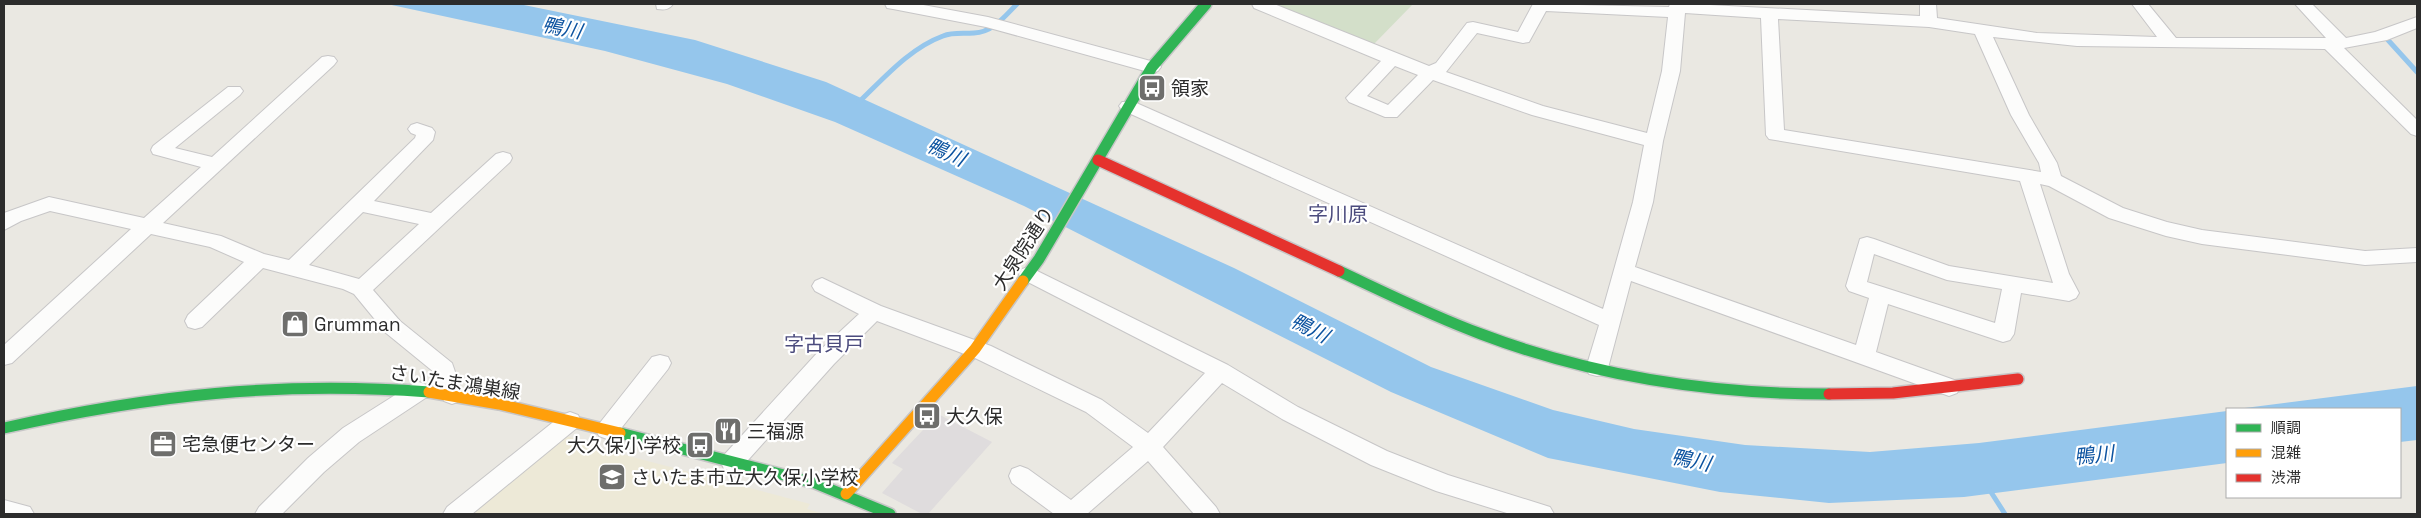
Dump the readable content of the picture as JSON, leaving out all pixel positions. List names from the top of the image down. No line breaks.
{"streets":{"street":["大泉院通り","さいたま鴻巣線"]},"crossings":[["大泉院通り","さいたま鴻巣線"]],"districts":["字川原","字古貝戸"],"water":["鴨川"],"places":{"bus stop":["領家","大久保","大久保小学校"],"shop":["Grumman"],"restaurant":["三福源"],"office":["宅急便センター"],"school or university":["さいたま市立大久保小学校"]},"legend":["順調","混雑","渋滞"]}
